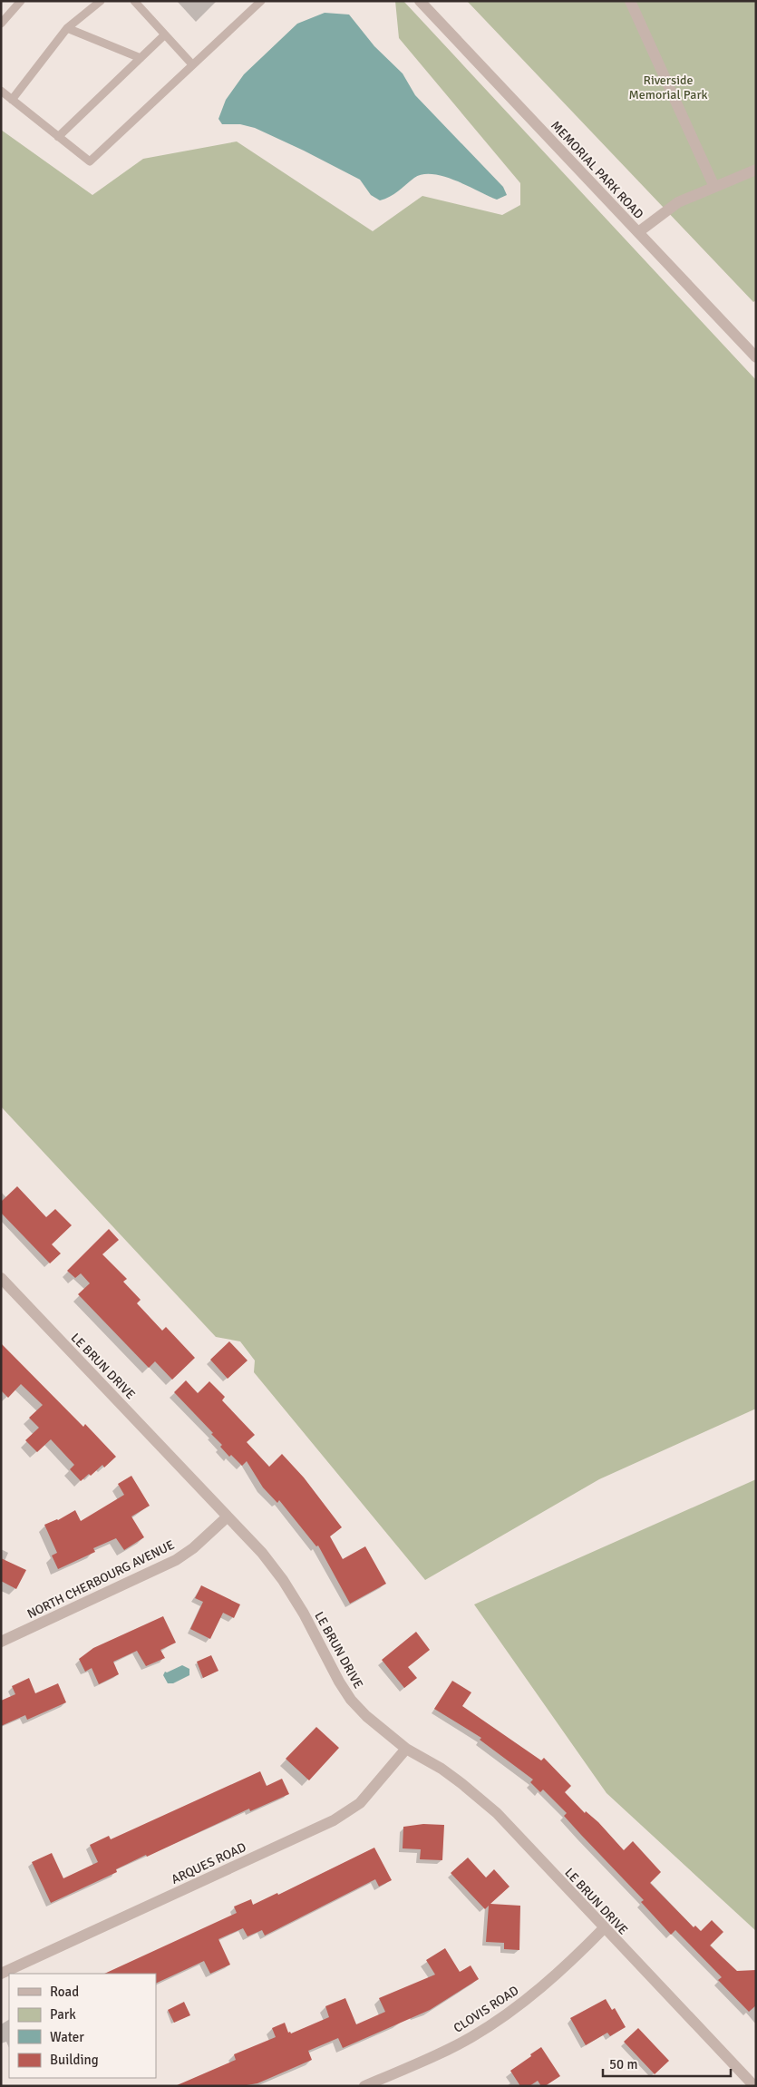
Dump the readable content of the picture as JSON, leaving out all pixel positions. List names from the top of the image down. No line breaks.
{"streets":{"street":["MEMORIAL PARK ROAD","LE BRUN DRIVE","NORTH CHERBOURG AVENUE","ARQUES ROAD","CLOVIS ROAD"]},"crossings":[["LE BRUN DRIVE","NORTH CHERBOURG AVENUE"],["LE BRUN DRIVE","ARQUES ROAD"],["LE BRUN DRIVE","CLOVIS ROAD"]],"parks":["Riverside Memorial Park"],"legend":["Road","Park","Water","Building"],"scale_bar":"50 m"}
